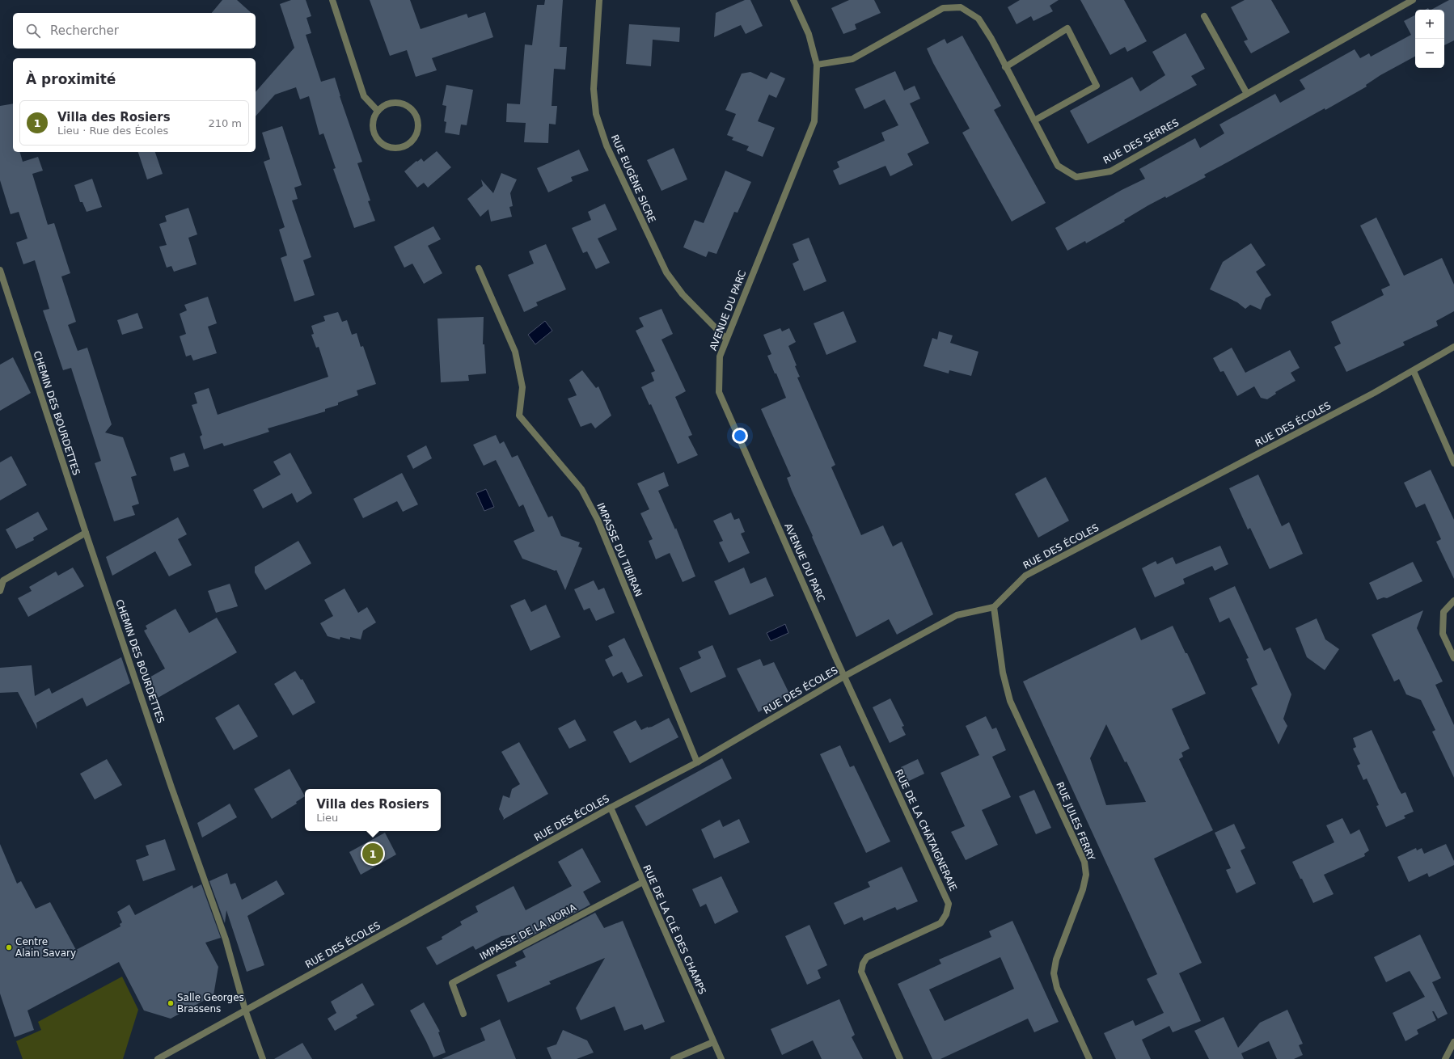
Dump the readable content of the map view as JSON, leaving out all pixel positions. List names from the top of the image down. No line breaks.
{"streets":{"street":["RUE DES SERRES","RUE EUGÈNE SICRE","AVENUE DU PARC","CHEMIN DES BOURDETTES","RUE DES ÉCOLES","IMPASSE DU TIBIRAN","RUE JULES FERRY","RUE DE LA CHÂTAIGNERAIE","RUE DE LA CLÉ DES CHAMPS","IMPASSE DE LA NORIA"]},"crossings":[["RUE DES SERRES","AVENUE DU PARC"],["RUE EUGÈNE SICRE","AVENUE DU PARC"],["AVENUE DU PARC","RUE DES ÉCOLES"],["AVENUE DU PARC","RUE DE LA CHÂTAIGNERAIE"],["CHEMIN DES BOURDETTES","RUE DES ÉCOLES"],["RUE DES ÉCOLES","IMPASSE DU TIBIRAN"],["RUE DES ÉCOLES","RUE JULES FERRY"],["RUE DES ÉCOLES","RUE DE LA CHÂTAIGNERAIE"],["RUE DES ÉCOLES","RUE DE LA CLÉ DES CHAMPS"],["RUE DE LA CLÉ DES CHAMPS","IMPASSE DE LA NORIA"]],"places":["Centre Alain Savary","Salle Georges Brassens"],"page":{"map_buttons":["+","−"],"search":"Rechercher","heading":"À proximité","list":[{"mark":"1","name":"Villa des Rosiers","note":"Lieu · Rue des Écoles","value":"210 m"}],"popup":["Villa des Rosiers","Lieu"],"pins":"1"}}
